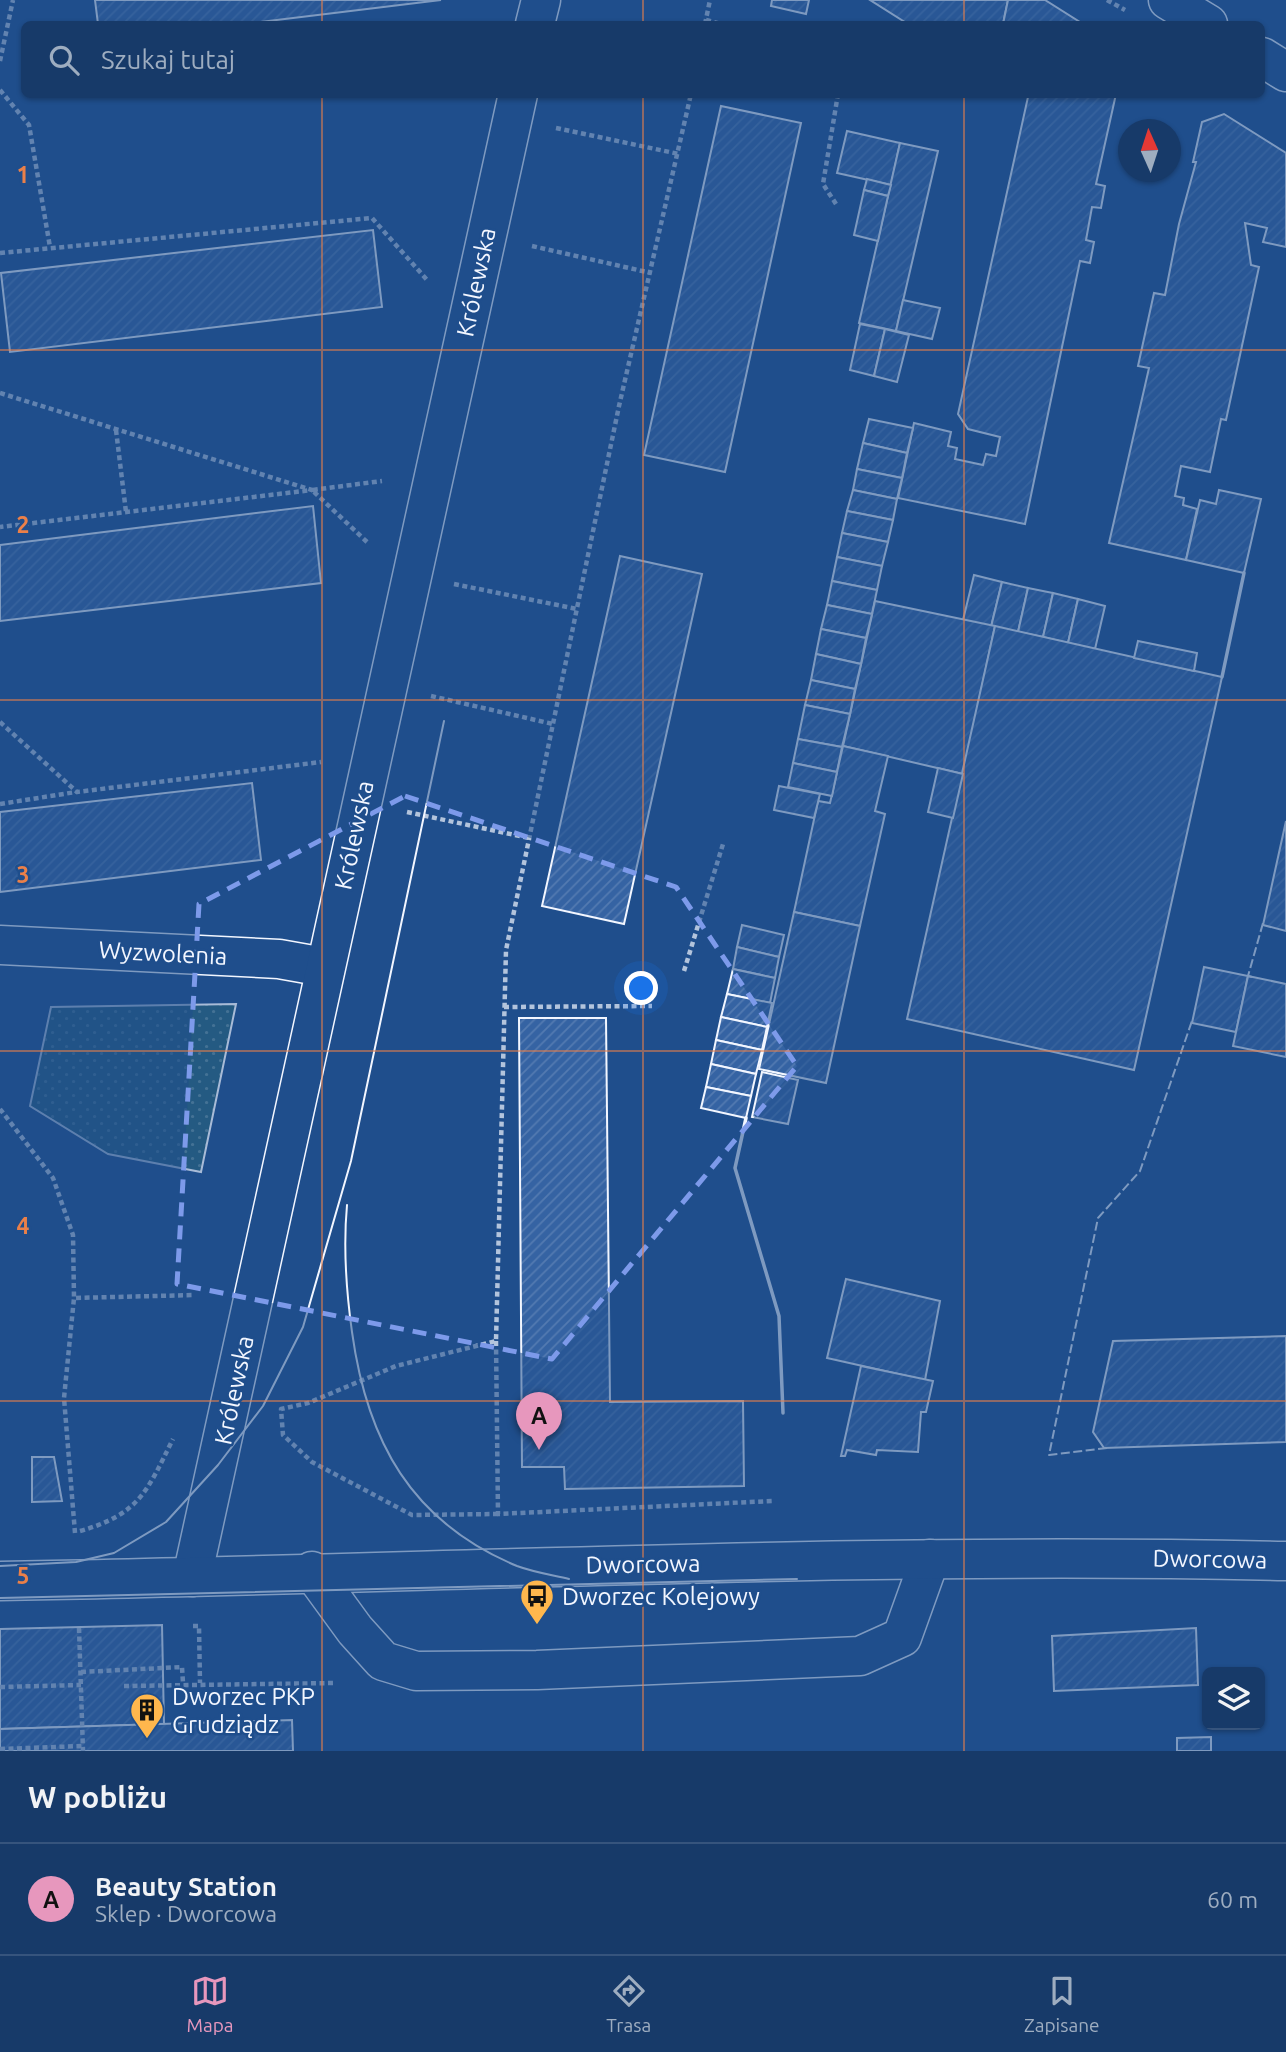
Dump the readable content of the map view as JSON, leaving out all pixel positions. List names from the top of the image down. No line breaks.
{"streets":{"street":["Królewska","Wyzwolenia","Dworcowa"]},"crossings":[["Królewska","Wyzwolenia"],["Królewska","Dworcowa"]],"places":{"bus stop":["Dworzec Kolejowy"],"building":["Dworzec PKP Grudziądz"]},"north":"top","page":{"search":"Szukaj tutaj","pins":"A","heading":"W pobliżu","list":[{"mark":"A","name":"Beauty Station","note":"Sklep · Dworcowa","value":"60 m"}],"nav":["Mapa","Trasa","Zapisane"]},"grid":{"rows":["1","2","3","4","5"]}}
